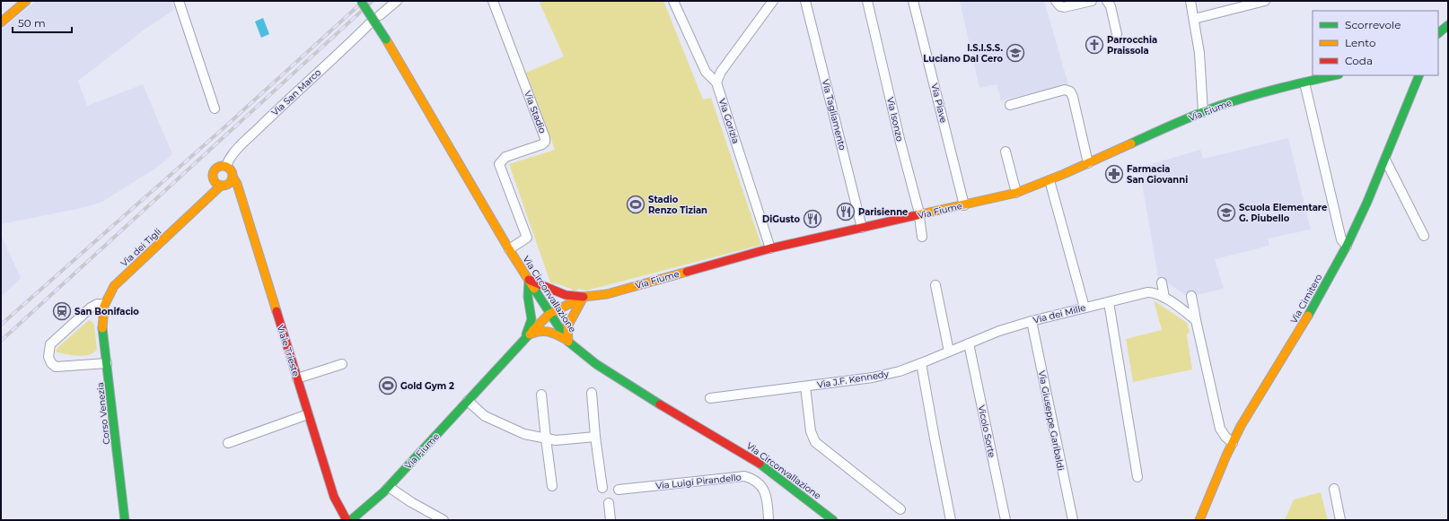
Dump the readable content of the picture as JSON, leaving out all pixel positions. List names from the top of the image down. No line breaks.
{"streets":{"main road":["Via Fiume","Via dei Tigli","Via Circonvallazione","Via Cimitero","Viale Trieste","Corso Venezia"],"street":["Via San Marco","Via Piave","Via Stadio","Via Tagliamento","Via Isonzo","Via Gorizia","Via dei Mille","Via J.F. Kennedy","Via Giuseppe Garibaldi","Vicolo Sorte","Via Luigi Pirandello"]},"crossings":[["Via San Marco","Via dei Tigli"],["Via San Marco","Viale Trieste"],["Via Piave","Via Fiume"],["Via Fiume","Via Tagliamento"],["Via Fiume","Via Isonzo"],["Via Fiume","Via Gorizia"],["Via Fiume","Via Circonvallazione"],["Via Fiume","Viale Trieste"],["Via Stadio","Via Circonvallazione"],["Via dei Tigli","Viale Trieste"],["Via dei Tigli","Corso Venezia"],["Via dei Mille","Via J.F. Kennedy"],["Via dei Mille","Via Giuseppe Garibaldi"],["Via dei Mille","Vicolo Sorte"]],"places":{"church":["Parrocchia Praissola"],"school or university":["I.S.I.S.S. Luciano Dal Cero","Scuola Elementare G. Piubello"],"pharmacy":["Farmacia San Giovanni"],"sports":["Stadio Renzo Tizian","Gold Gym 2"],"restaurant":["Parisienne","DiGusto"],"station":["San Bonifacio"]},"legend":["Scorrevole","Lento","Coda"],"scale_bar":"50 m"}
